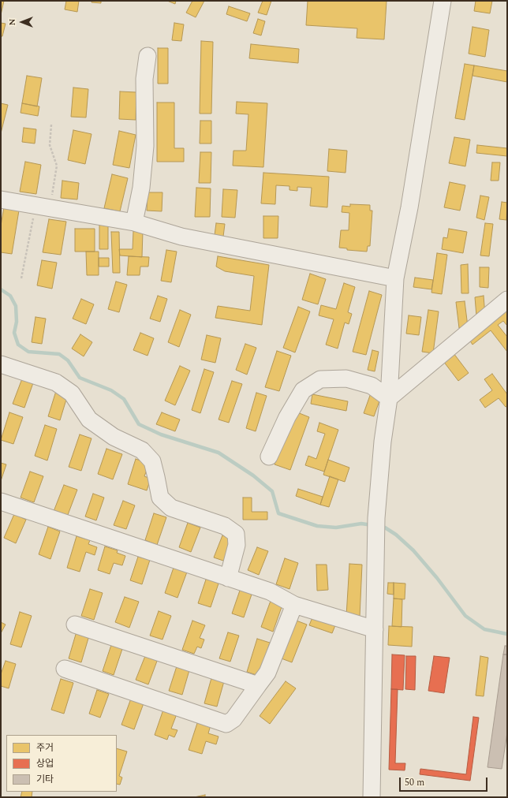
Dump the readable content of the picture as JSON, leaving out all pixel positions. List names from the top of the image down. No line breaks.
{"legend":["주거","상업","기타"],"scale_bar":"50 m","north":"left"}
